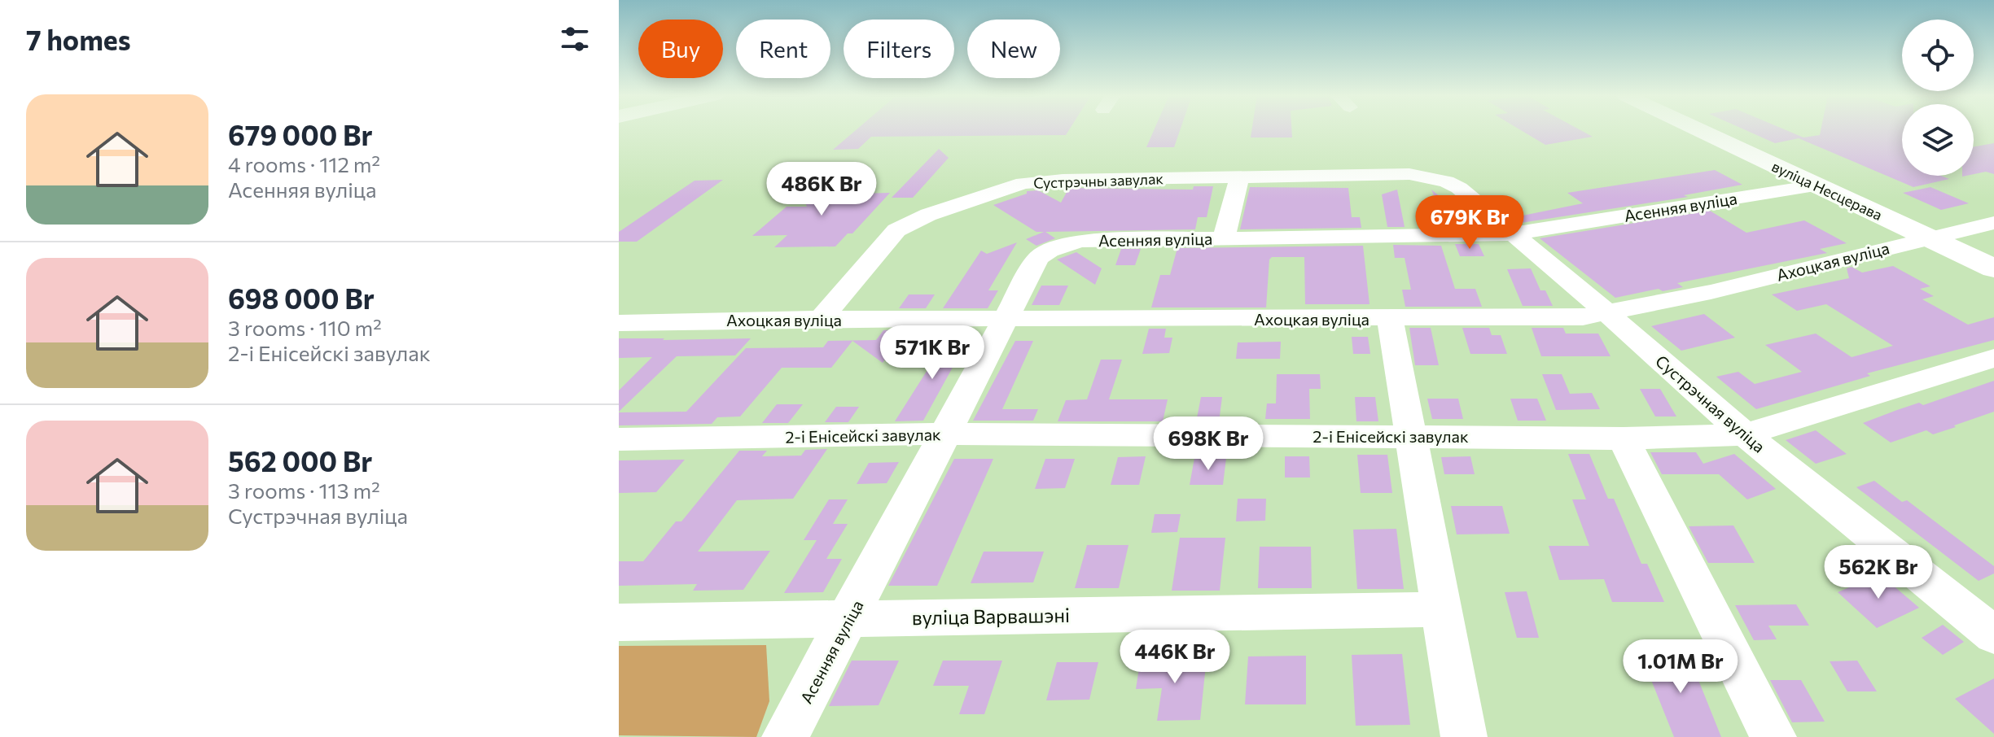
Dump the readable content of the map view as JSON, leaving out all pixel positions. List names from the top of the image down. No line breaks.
{"streets":{"main road":["вуліца Несцерава"],"street":["Сустрэчны завулак","Асенняя вуліца","Ахоцкая вуліца","Сустрэчная вуліца","2-і Енісейскі завулак","вуліца Варвашэні"]},"crossings":[["Сустрэчны завулак","Ахоцкая вуліца"],["Сустрэчны завулак","Сустрэчная вуліца"],["вуліца Несцерава","Асенняя вуліца"],["вуліца Несцерава","Ахоцкая вуліца"],["Асенняя вуліца","Ахоцкая вуліца"],["Асенняя вуліца","Сустрэчная вуліца"],["Асенняя вуліца","2-і Енісейскі завулак"],["Асенняя вуліца","вуліца Варвашэні"],["Ахоцкая вуліца","Сустрэчная вуліца"],["Сустрэчная вуліца","2-і Енісейскі завулак"]],"page":{"heading":"7 homes","chip":["Buy","Rent","Filters","New"],"list":[{"name":"679 000 Br","note":"4 rooms · 112 m² · Асенняя вуліца"},{"name":"698 000 Br","note":"3 rooms · 110 m² · 2-і Енісейскі завулак"},{"name":"562 000 Br","note":"3 rooms · 113 m² · Сустрэчная вуліца"}],"price":["486K Br","679K Br","571K Br","698K Br","562K Br","446K Br","1.01M Br"]}}
